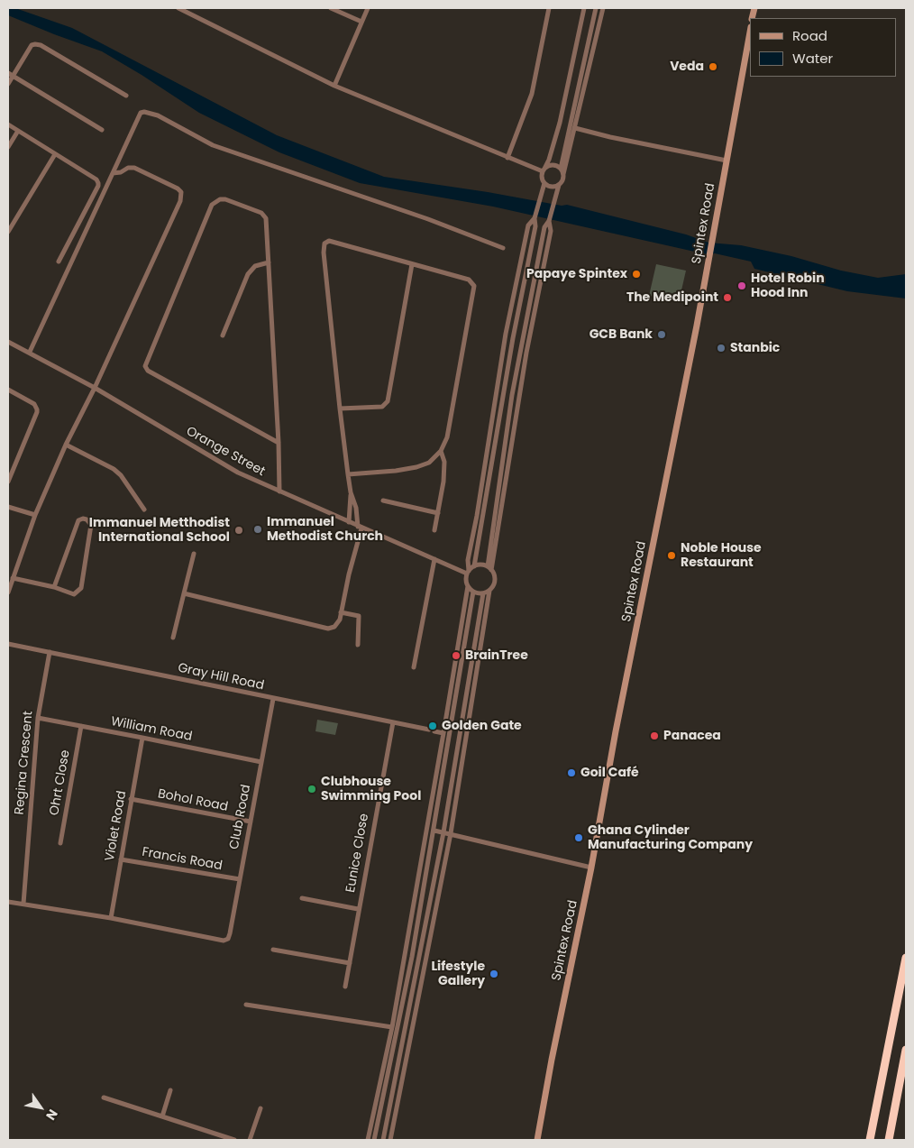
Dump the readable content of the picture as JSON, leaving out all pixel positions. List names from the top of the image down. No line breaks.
{"streets":{"main road":["Spintex Road"],"street":["Orange Street","Gray Hill Road","William Road","Regina Crescent","Ohrt Close","Bohol Road","Club Road","Violet Road","Eunice Close","Francis Road"]},"crossings":[["Gray Hill Road","Regina Crescent"],["Gray Hill Road","Club Road"],["Gray Hill Road","Eunice Close"],["William Road","Regina Crescent"],["William Road","Ohrt Close"],["William Road","Club Road"],["William Road","Violet Road"],["Bohol Road","Club Road"],["Bohol Road","Violet Road"],["Club Road","Violet Road"],["Club Road","Francis Road"],["Violet Road","Francis Road"]],"places":["Veda","Papaye Spintex","Hotel Robin Hood Inn","The Medipoint","GCB Bank","Stanbic","Immanuel Methodist Church","Immanuel Metthodist International School","Noble House Restaurant","BrainTree","Golden Gate","Panacea","Goil Café","Clubhouse Swimming Pool","Ghana Cylinder Manufacturing Company","Lifestyle Gallery"],"legend":["Road","Water"],"north":"bottom right"}
